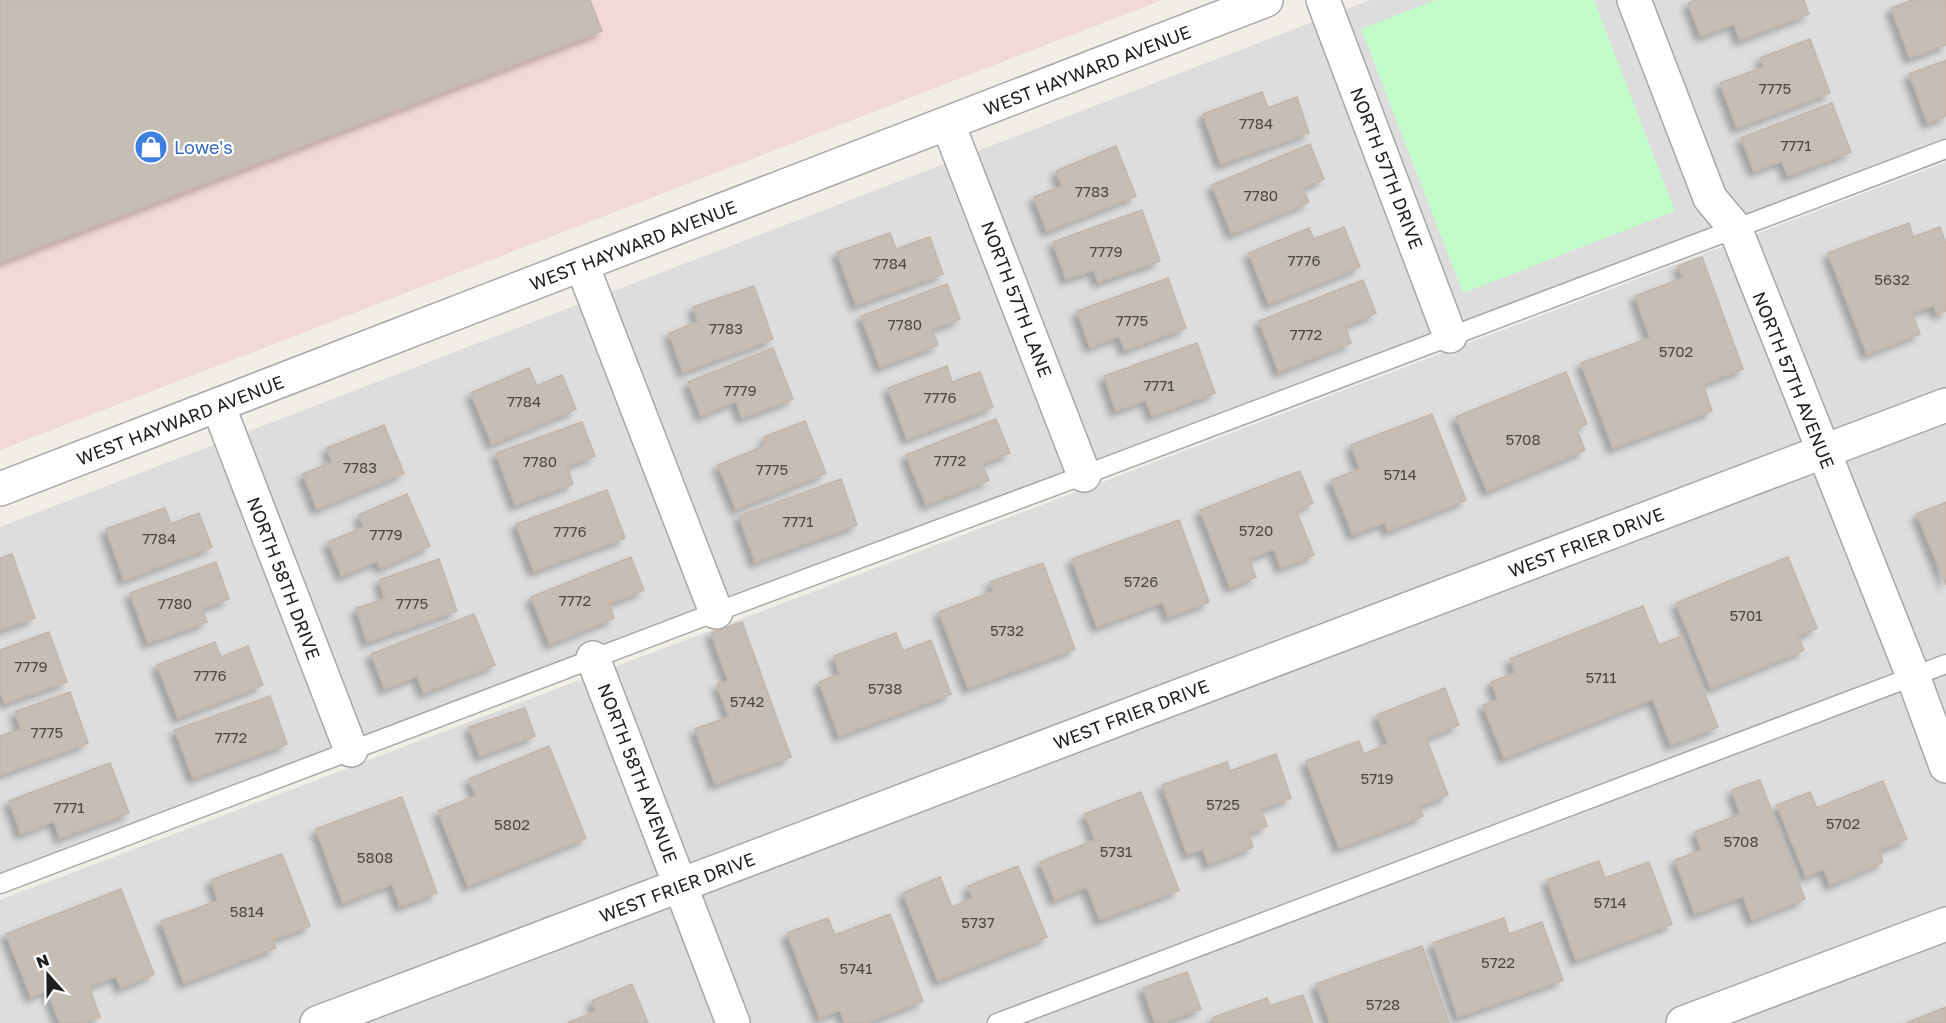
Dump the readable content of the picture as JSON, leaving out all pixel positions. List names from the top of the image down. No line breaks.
{"streets":{"street":["WEST HAYWARD AVENUE","NORTH 57TH DRIVE","NORTH 57TH LANE","NORTH 57TH AVENUE","WEST FRIER DRIVE","NORTH 58TH DRIVE","NORTH 58TH AVENUE"]},"crossings":[["WEST HAYWARD AVENUE","NORTH 57TH LANE"],["WEST HAYWARD AVENUE","NORTH 58TH DRIVE"],["NORTH 57TH AVENUE","WEST FRIER DRIVE"],["WEST FRIER DRIVE","NORTH 58TH AVENUE"]],"places":{"shop":["Lowe's"]},"house_numbers":["7775","7784","7771","7783","7780","7779","7776","7784","5632","7775","7780","7783","7772","5702","7771","7779","7776","7784","5708","7772","7780","7783","7775","5714","7771","5720","7776","7779","7784","5726","7772","7780","7775","5701","5732","7779","7776","5711","5738","5742","7775","7772","5719","5725","7771","5702","5802","5708","5731","5808","5714","5814","5737","5722","5741","5728"],"north":"top"}
